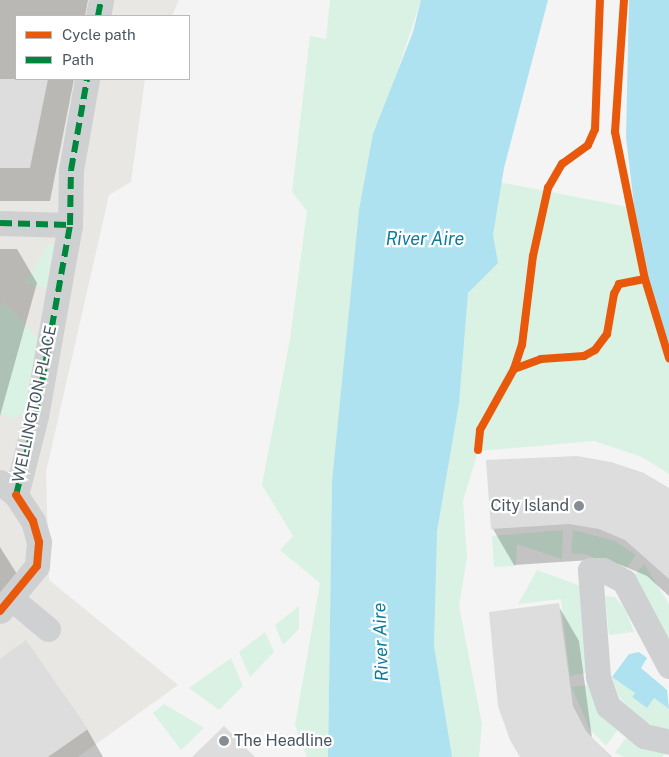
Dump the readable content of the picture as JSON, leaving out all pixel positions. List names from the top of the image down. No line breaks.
{"streets":{"street":["WELLINGTON PLACE"]},"water":["River Aire"],"places":["City Island","The Headline"],"legend":["Cycle path","Path"]}
